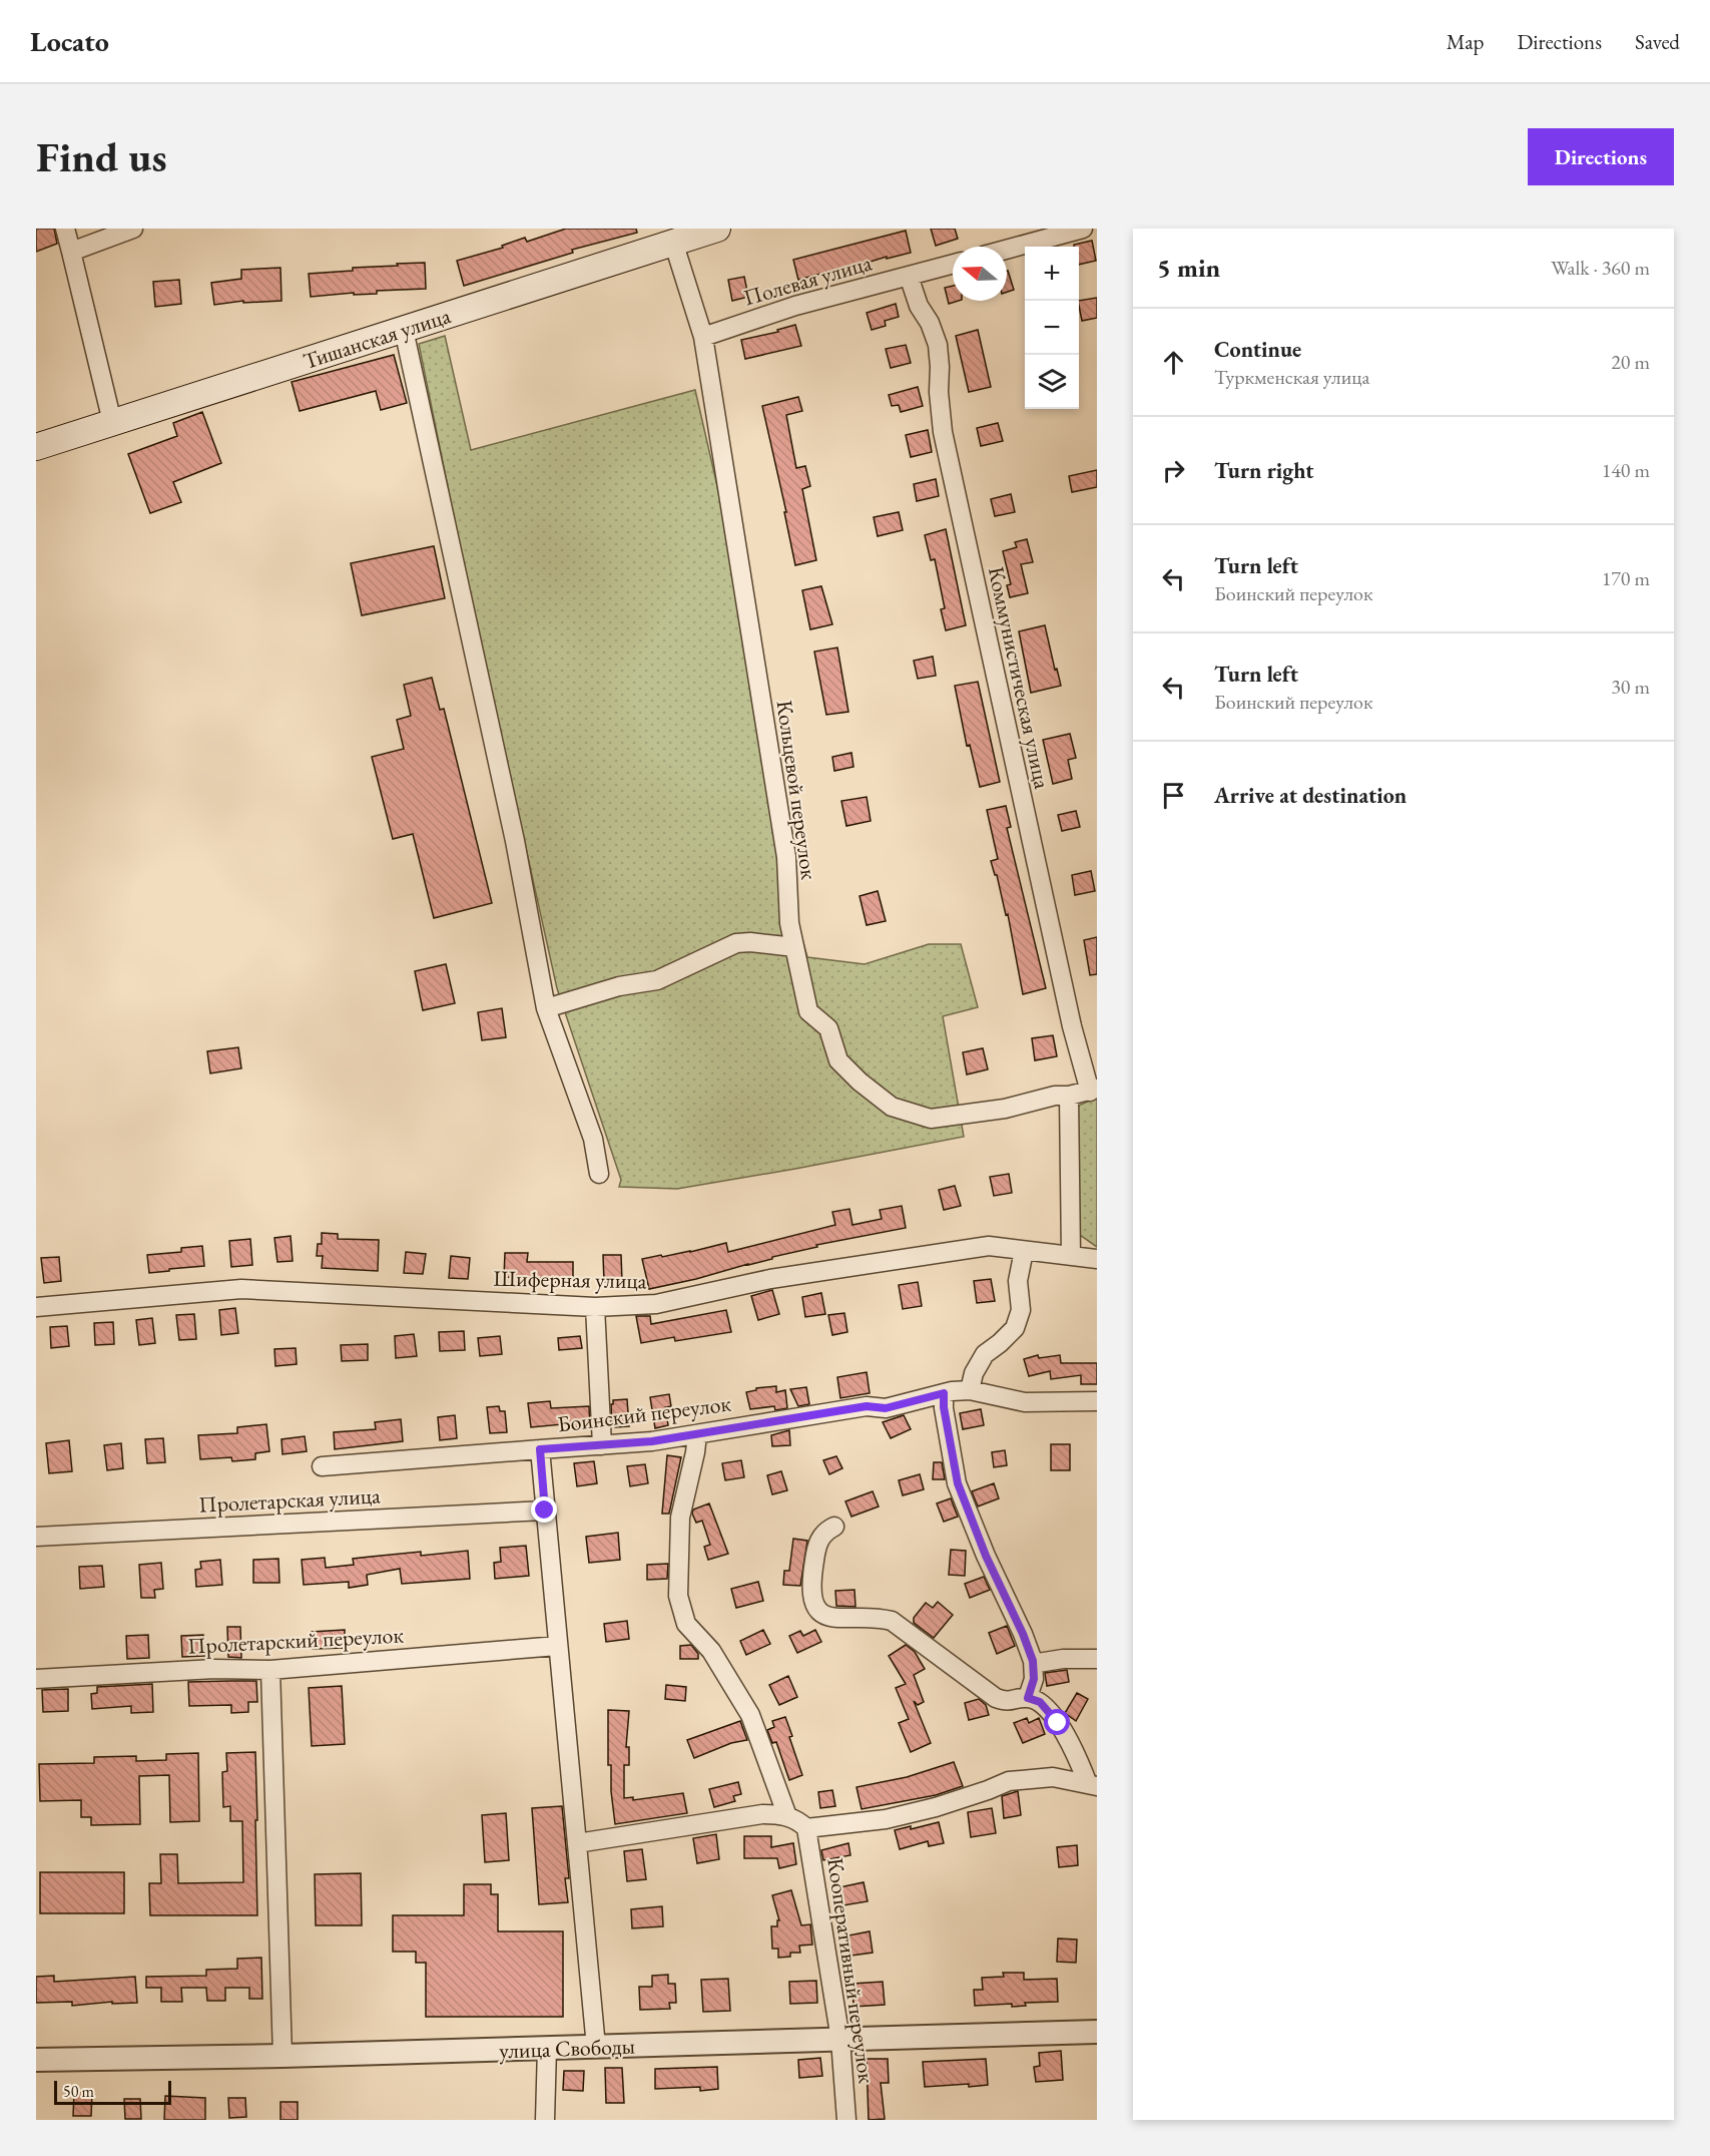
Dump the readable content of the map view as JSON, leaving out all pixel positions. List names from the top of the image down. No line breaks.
{"streets":{"main road":["Тишанская улица"],"street":["Полевая улица","Коммунистическая улица","Кольцевой переулок","Шиферная улица","Боинский переулок","Пролетарская улица","Пролетарский переулок","Кооперативный переулок","улица Свободы"]},"crossings":[["Полевая улица","Коммунистическая улица"],["Полевая улица","Кольцевой переулок"],["Тишанская улица","Кольцевой переулок"],["Коммунистическая улица","Кольцевой переулок"],["Боинский переулок","Пролетарская улица"],["Боинский переулок","Пролетарский переулок"],["Боинский переулок","улица Свободы"],["Кооперативный переулок","улица Свободы"]],"scale_bar":"50 m","north":"left","page":{"header":"Locato","nav":["Map","Directions","Saved"],"buttons":"Directions","title":"Find us","heading":["5 min","Walk · 360 m"],"map_buttons":["+","−"],"list":[["Continue","Туркменская улица","20 m"],["Turn right","140 m"],["Turn left","Боинский переулок","170 m"],["Turn left","Боинский переулок","30 m"],"Arrive at destination"],"scale":"50 m"}}
